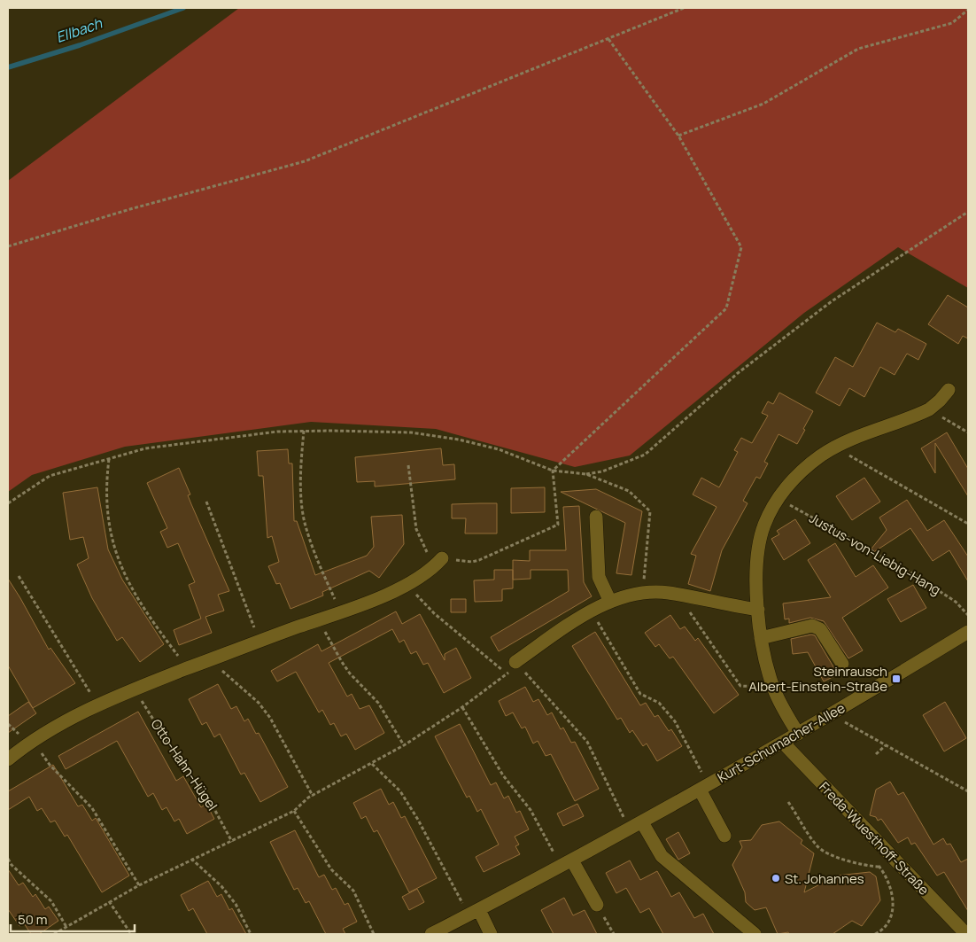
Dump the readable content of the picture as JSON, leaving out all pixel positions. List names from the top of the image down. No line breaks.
{"streets":{"street":["Kurt-Schumacher-Allee","Freda-Wuesthoff-Straße"],"path":["Justus-von-Liebig-Hang","Otto-Hahn-Hügel"]},"crossings":[["Kurt-Schumacher-Allee","Freda-Wuesthoff-Straße"]],"water":["Ellbach"],"places":{"transit":["Steinrausch Albert-Einstein-Straße"],"other":["St. Johannes"]},"scale_bar":"50 m"}
